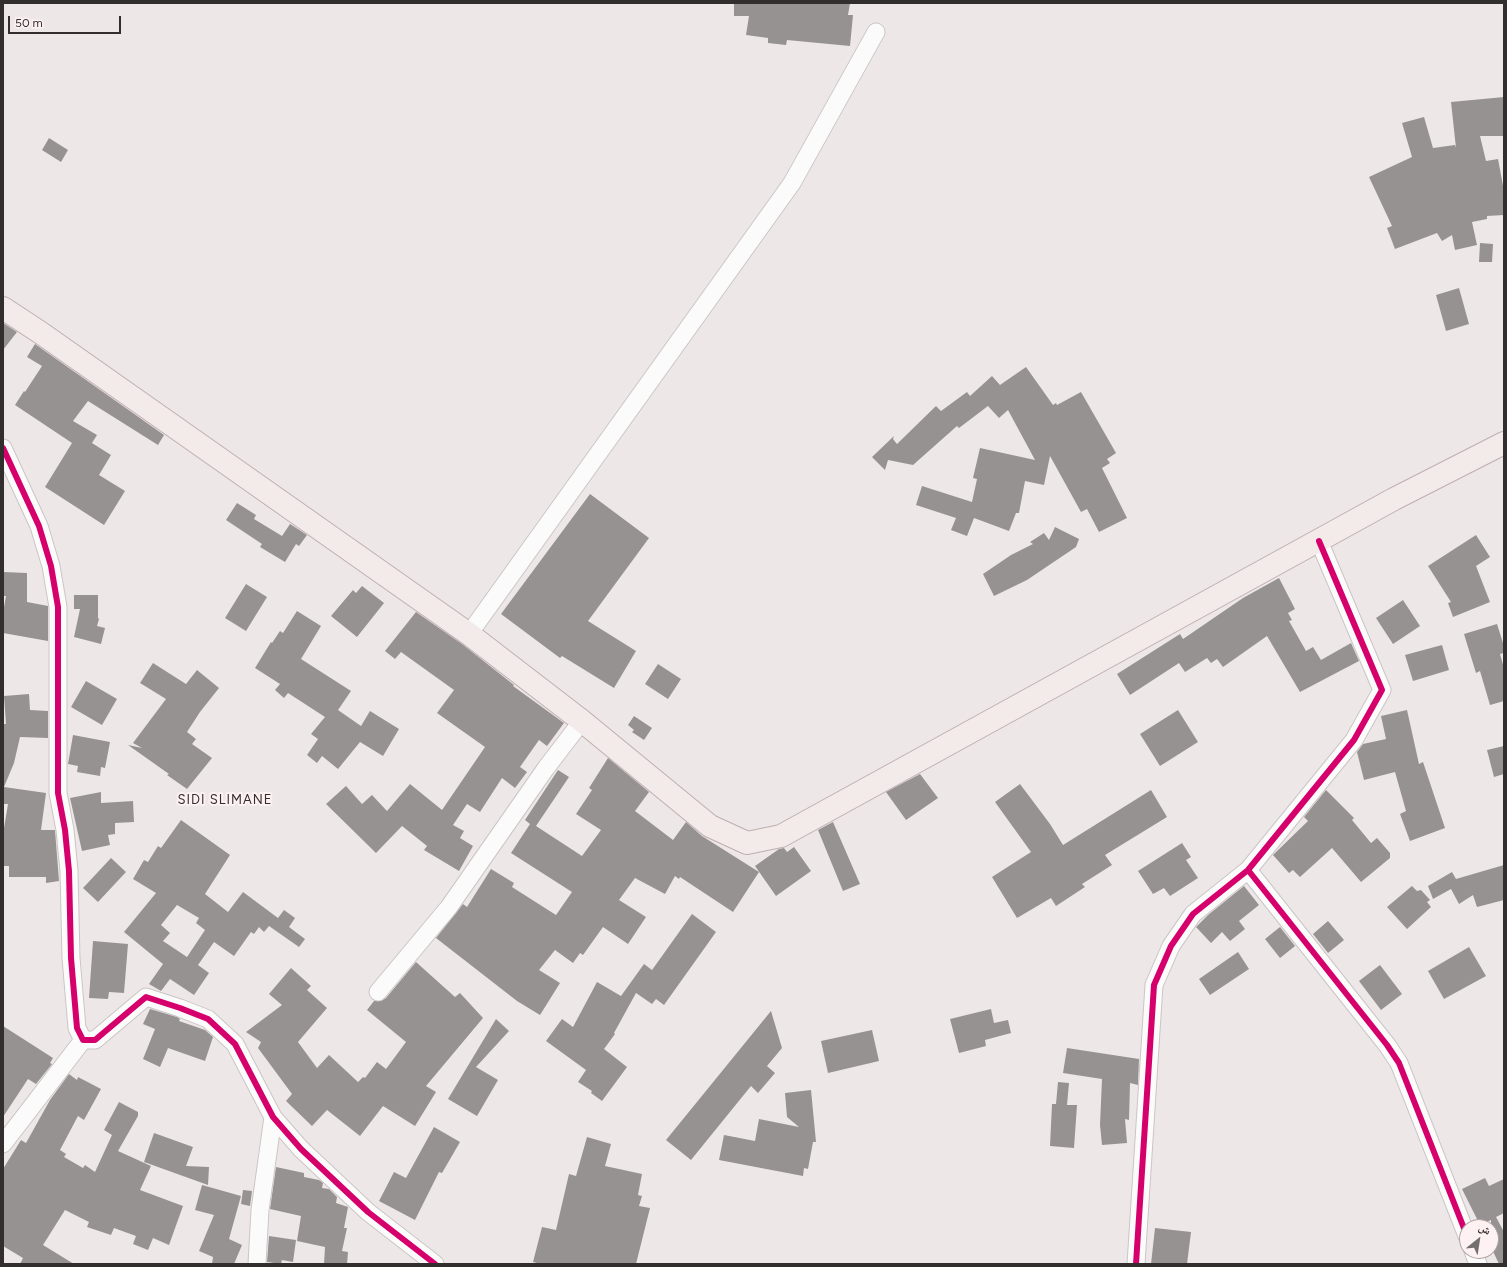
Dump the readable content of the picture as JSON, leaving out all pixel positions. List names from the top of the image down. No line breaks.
{"districts":["SIDI SLIMANE"],"scale_bar":"50 m","north":"top right"}
